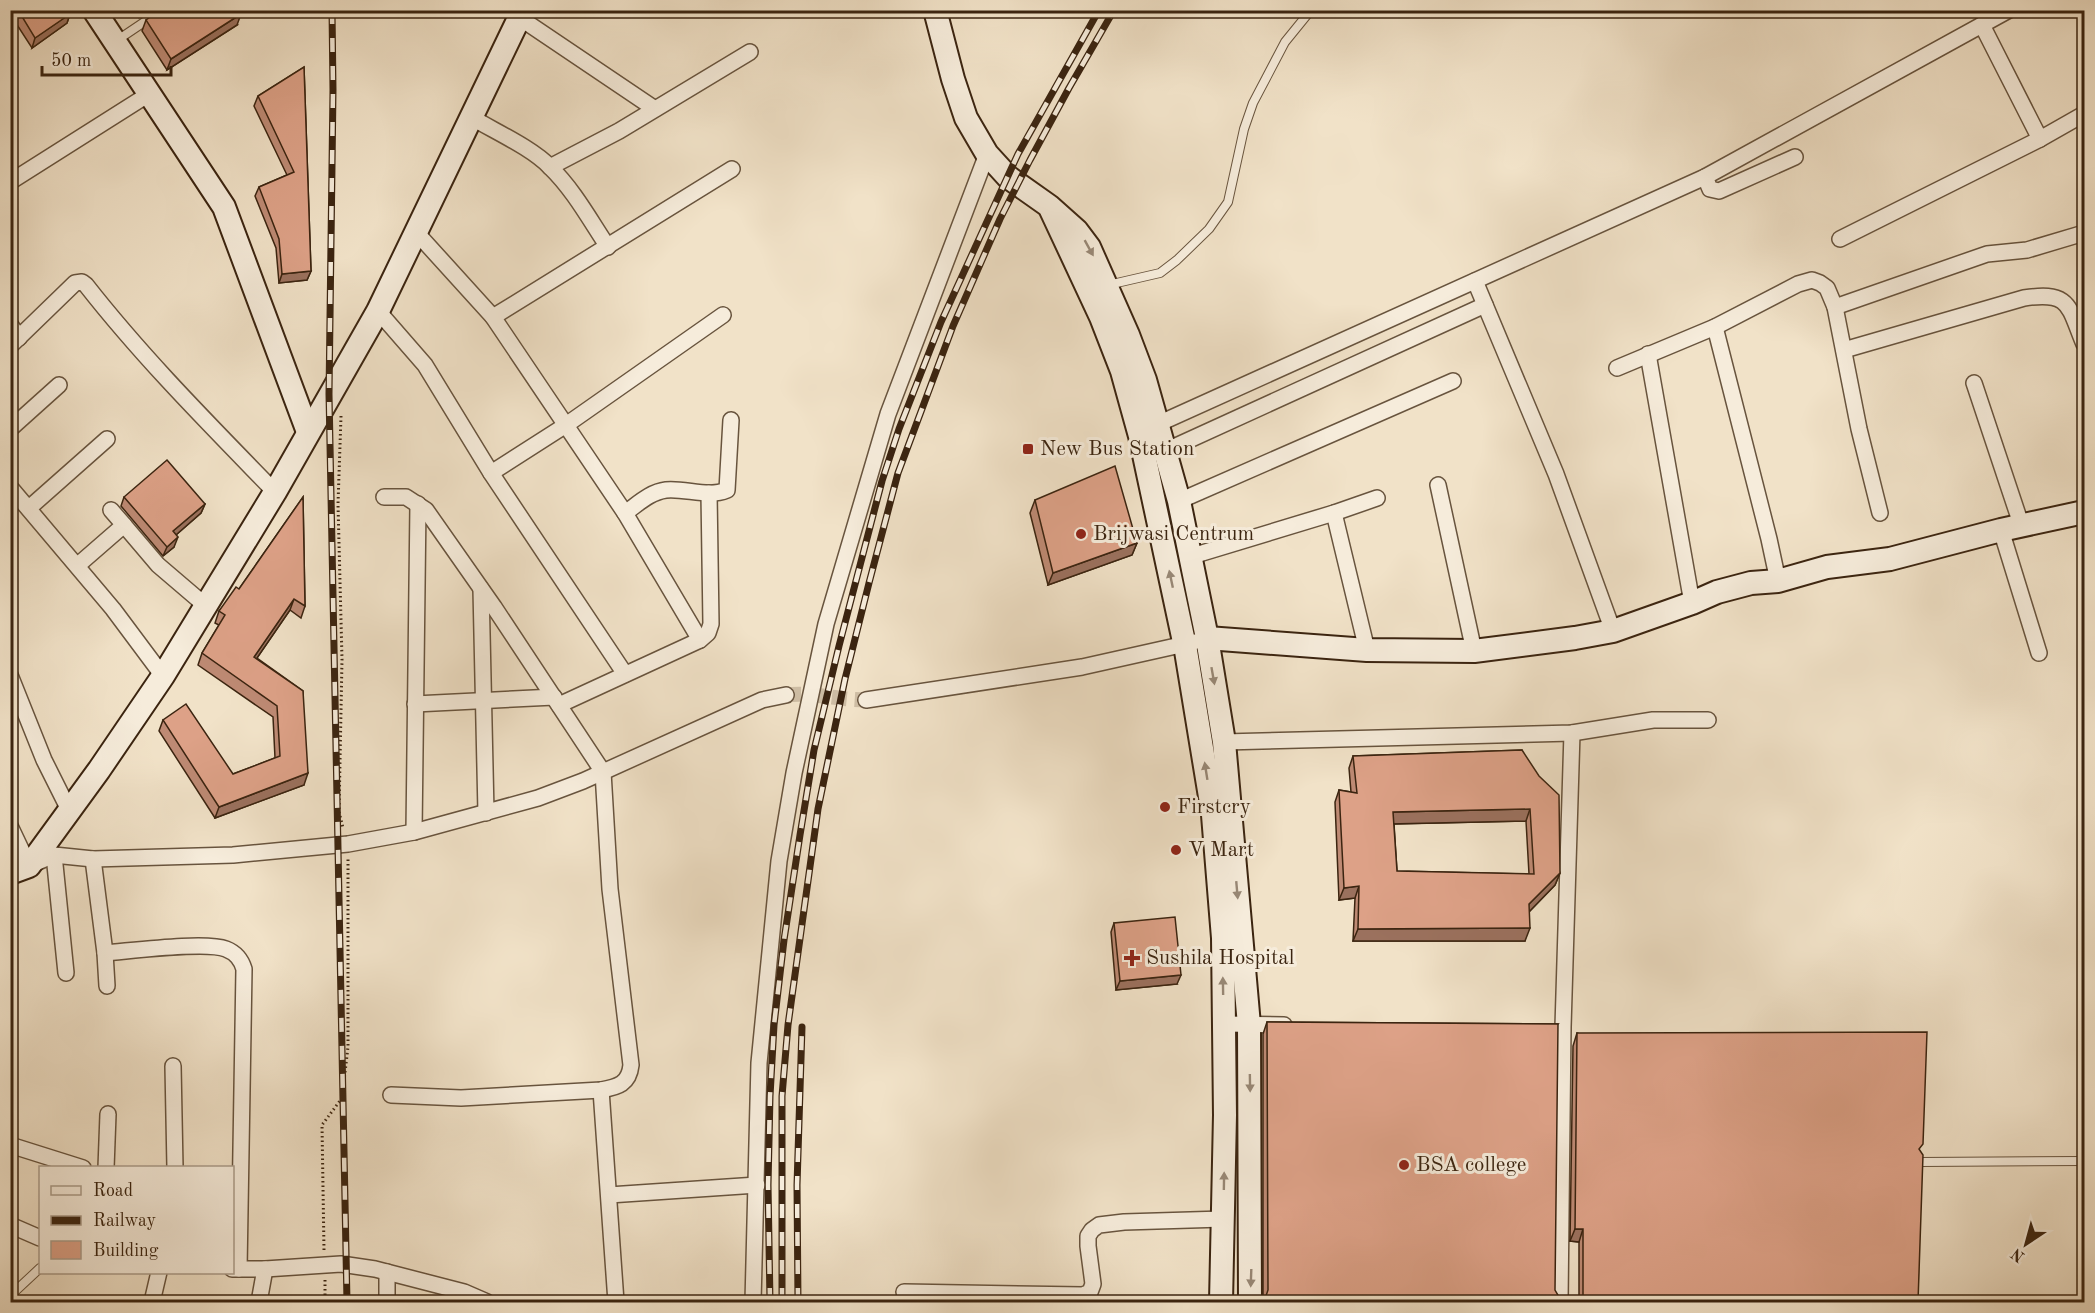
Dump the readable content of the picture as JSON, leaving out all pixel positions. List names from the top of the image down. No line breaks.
{"places":{"transit":["New Bus Station"],"other":["Brijwasi Centrum","Firstcry","V Mart","BSA college"],"health":["Sushila Hospital"]},"legend":["Road","Railway","Building"],"scale_bar":"50 m","north":"bottom left"}
